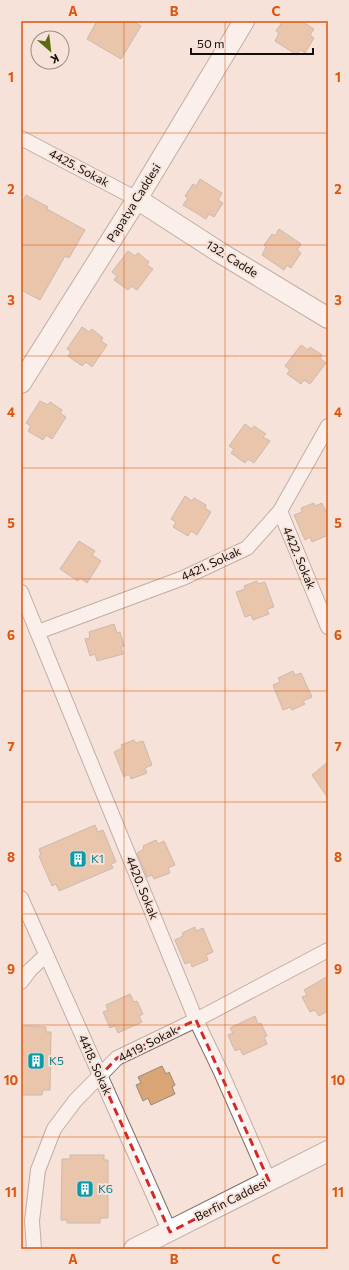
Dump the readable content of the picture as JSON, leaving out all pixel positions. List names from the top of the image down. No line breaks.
{"streets":{"street":["4425. Sokak","Papatya Caddesi","132. Cadde","4422. Sokak","4421. Sokak","4420. Sokak","4419. Sokak","4418. Sokak","Berfin Caddesi"]},"crossings":[["4425. Sokak","Papatya Caddesi"],["4425. Sokak","132. Cadde"],["Papatya Caddesi","132. Cadde"],["4422. Sokak","4421. Sokak"],["4421. Sokak","4420. Sokak"],["4420. Sokak","4419. Sokak"],["4420. Sokak","Berfin Caddesi"],["4419. Sokak","4418. Sokak"],["4418. Sokak","Berfin Caddesi"]],"places":{"building":["K1","K5","K6"]},"scale_bar":"50 m","north":"bottom right","grid":{"columns":["A","B","C"],"rows":["1","2","3","4","5","6","7","8","9","10","11"]}}
